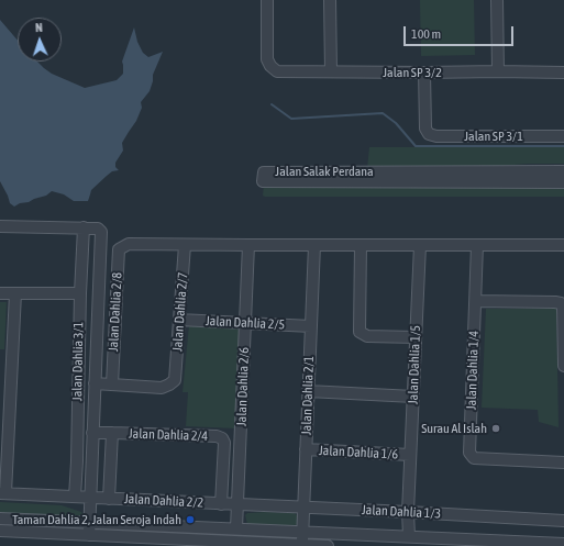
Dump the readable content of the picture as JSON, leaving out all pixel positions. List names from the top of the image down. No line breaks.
{"streets":{"street":["Jalan SP 3/2","Jalan SP 3/1","Jalan Salak Perdana","Jalan Dahlia 2/8","Jalan Dahlia 2/7","Jalan Dahlia 2/5","Jalan Dahlia 3/1","Jalan Dahlia 1/5","Jalan Dahlia 1/4","Jalan Dahlia 2/6","Jalan Dahlia 2/1","Jalan Dahlia 2/4","Jalan Dahlia 1/6","Jalan Dahlia 2/2","Jalan Dahlia 1/3"]},"crossings":[["Jalan SP 3/2","Jalan SP 3/1"],["Jalan Dahlia 2/8","Jalan Dahlia 2/7"],["Jalan Dahlia 2/7","Jalan Dahlia 2/5"],["Jalan Dahlia 2/5","Jalan Dahlia 2/6"],["Jalan Dahlia 2/5","Jalan Dahlia 2/1"],["Jalan Dahlia 3/1","Jalan Dahlia 2/2"],["Jalan Dahlia 1/5","Jalan Dahlia 1/6"],["Jalan Dahlia 1/5","Jalan Dahlia 1/3"],["Jalan Dahlia 2/6","Jalan Dahlia 2/2"],["Jalan Dahlia 2/6","Jalan Dahlia 1/3"],["Jalan Dahlia 2/1","Jalan Dahlia 1/6"],["Jalan Dahlia 2/1","Jalan Dahlia 1/3"],["Jalan Dahlia 2/4","Jalan Dahlia 2/2"],["Jalan Dahlia 2/2","Jalan Dahlia 1/3"]],"places":["Surau Al Islah","Taman Dahlia 2, Jalan Seroja Indah"],"scale_bar":"100 m","north":"top"}
